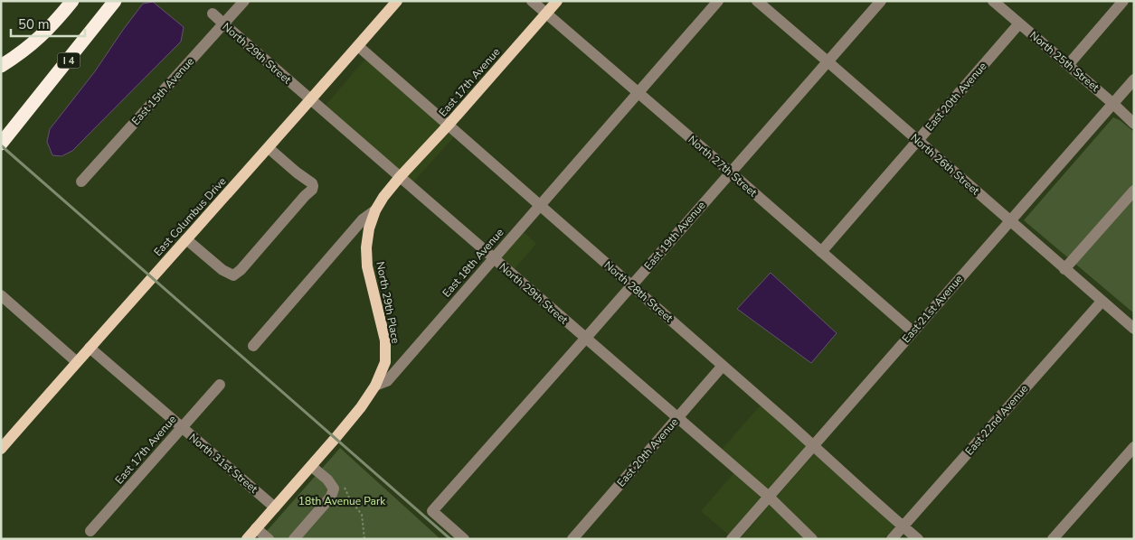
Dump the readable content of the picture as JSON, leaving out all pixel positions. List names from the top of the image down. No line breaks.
{"streets":{"highway":["I 4"],"main road":["East 17th Avenue","East Columbus Drive","East 18th Avenue","North 29th Place"],"street":["North 29th Street","North 25th Street","East 15th Avenue","East 20th Avenue","North 26th Street","North 27th Street","East 19th Avenue","North 28th Street","East 21st Avenue","East 22nd Avenue","North 31st Street"]},"crossings":[["North 29th Street","East 17th Avenue"],["North 29th Street","East 15th Avenue"],["North 29th Street","East 20th Avenue"],["North 29th Street","East Columbus Drive"],["North 29th Street","East 19th Avenue"],["North 29th Street","East 18th Avenue"],["North 29th Street","North 29th Place"],["North 29th Street","East 21st Avenue"],["North 25th Street","East 20th Avenue"],["North 25th Street","East 21st Avenue"],["East 17th Avenue","North 27th Street"],["East 17th Avenue","North 28th Street"],["East 17th Avenue","North 29th Place"],["East 17th Avenue","North 31st Street"],["East 20th Avenue","North 26th Street"],["East 20th Avenue","North 27th Street"],["East 20th Avenue","North 28th Street"],["North 26th Street","East 19th Avenue"],["North 26th Street","East 21st Avenue"],["North 26th Street","East 22nd Avenue"],["North 27th Street","East 19th Avenue"],["North 27th Street","East 18th Avenue"],["North 27th Street","East 21st Avenue"],["East Columbus Drive","North 28th Street"],["East Columbus Drive","North 31st Street"],["East 19th Avenue","North 28th Street"],["East 18th Avenue","North 28th Street"],["East 18th Avenue","North 29th Place"],["East 18th Avenue","North 31st Street"],["North 28th Street","East 21st Avenue"],["North 28th Street","East 22nd Avenue"]],"parks":["18th Avenue Park"],"scale_bar":"50 m"}
